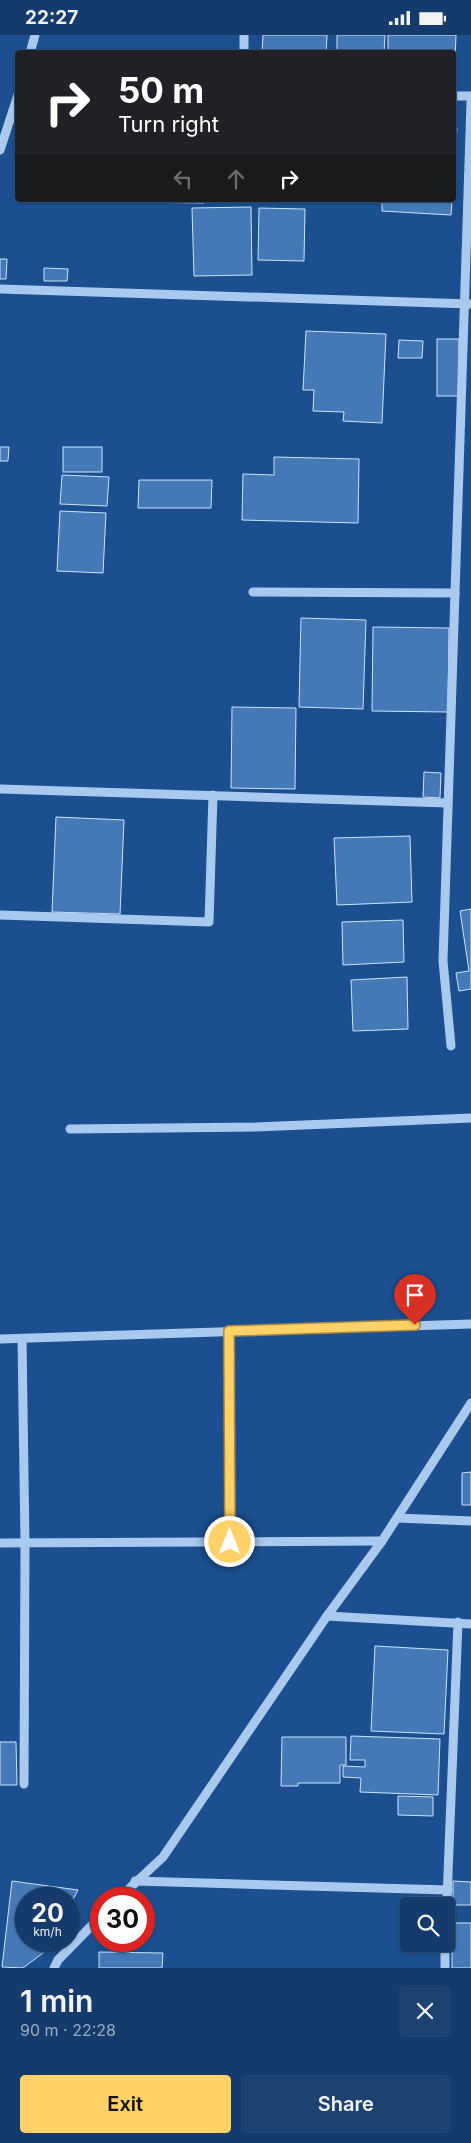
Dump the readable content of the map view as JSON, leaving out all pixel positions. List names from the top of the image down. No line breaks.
{"page":{"status":"22:27","turn":["50 m","Turn right"],"speed":"20 km/h","limit":"30","heading":["1 min","90 m · 22:28"],"buttons":["Exit","Share"]}}
